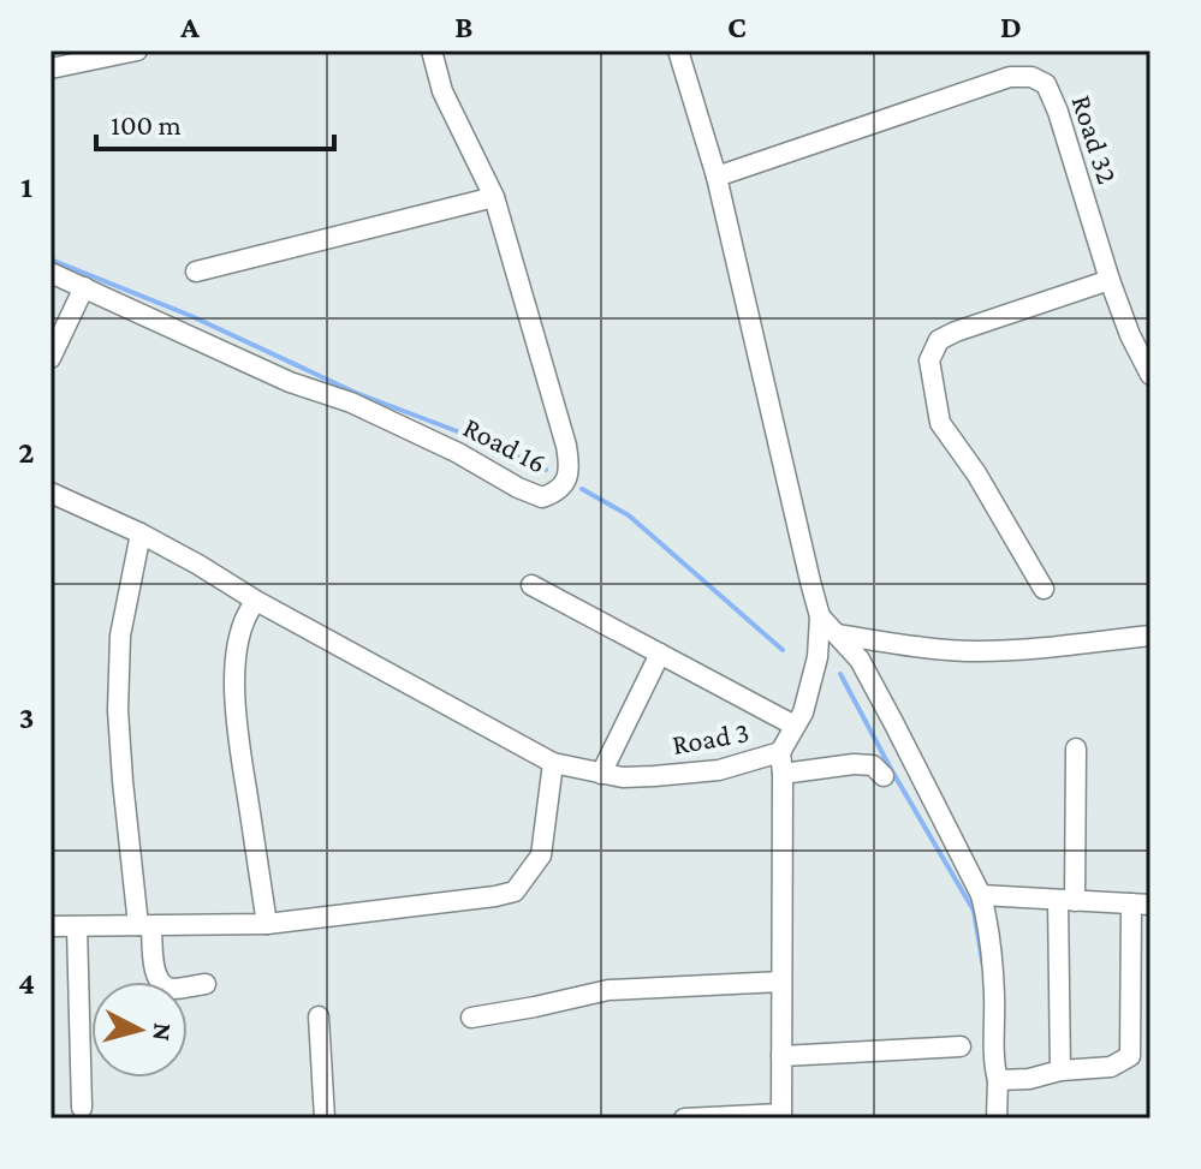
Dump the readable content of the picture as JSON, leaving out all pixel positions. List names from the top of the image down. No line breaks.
{"streets":{"street":["Road 32","Road 16","Road 3"]},"crossings":[["Road 32","Road 3"]],"scale_bar":"100 m","north":"right","grid":{"columns":["A","B","C","D"],"rows":["1","2","3","4"]}}
